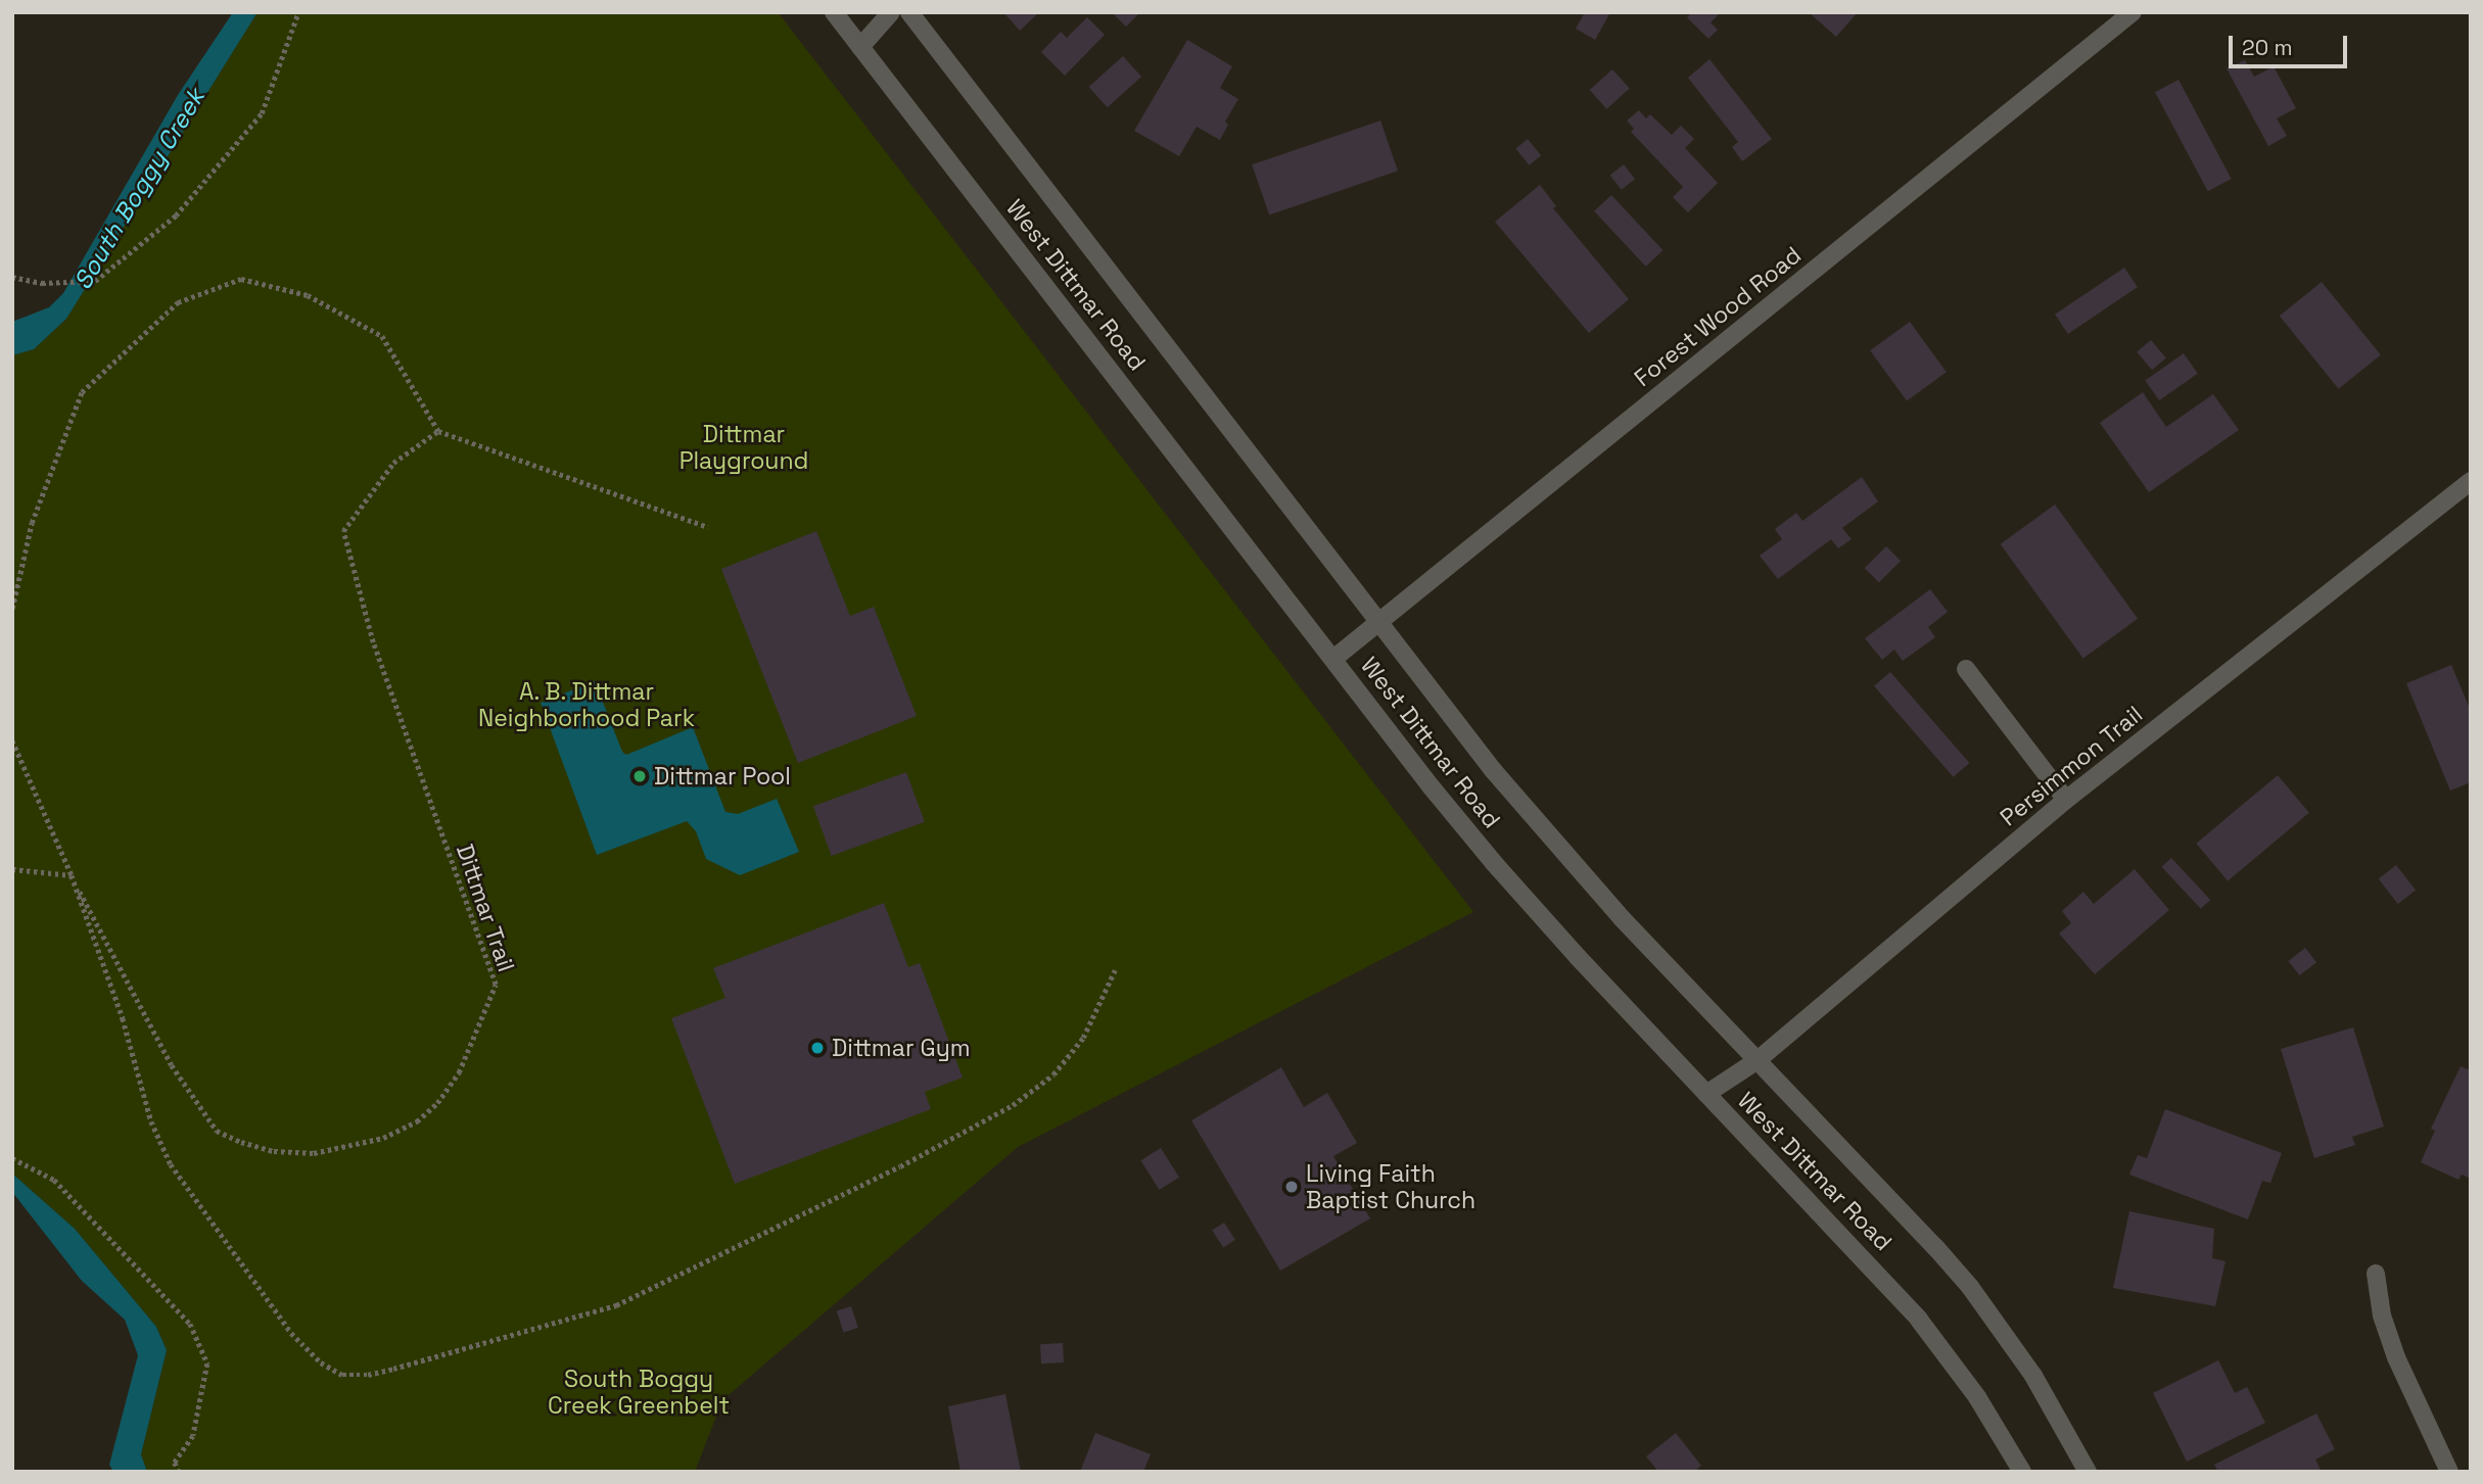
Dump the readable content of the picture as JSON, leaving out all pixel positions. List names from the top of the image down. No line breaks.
{"streets":{"street":["West Dittmar Road","Forest Wood Road","Persimmon Trail"],"path":["Dittmar Trail"]},"crossings":[["West Dittmar Road","Forest Wood Road"],["West Dittmar Road","Persimmon Trail"]],"water":["South Boggy Creek"],"parks":["Dittmar Playground","A. B. Dittmar Neighborhood Park","South Boggy Creek Greenbelt"],"places":["Dittmar Pool","Dittmar Gym","Living Faith Baptist Church"],"scale_bar":"20 m"}
